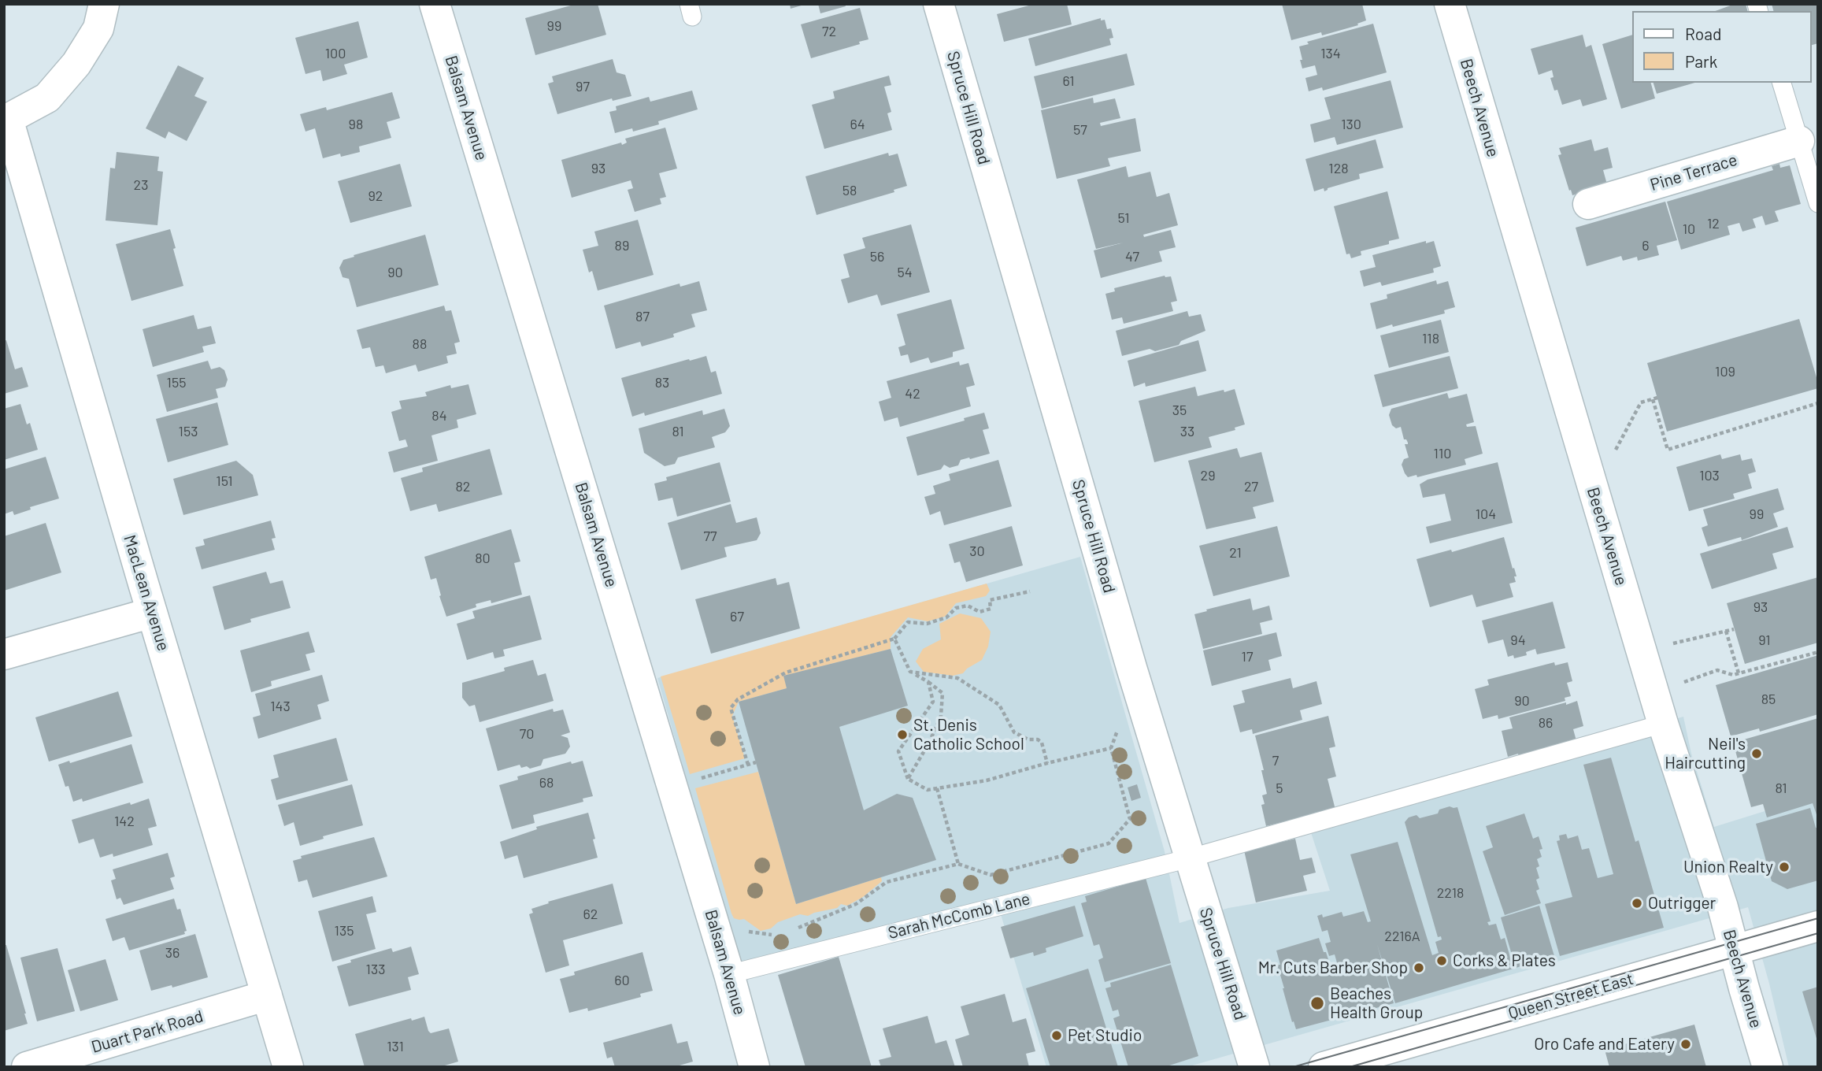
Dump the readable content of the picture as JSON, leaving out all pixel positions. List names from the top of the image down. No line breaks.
{"streets":{"street":["Balsam Avenue","Spruce Hill Road","Beech Avenue","Pine Terrace","MacLean Avenue","Queen Street East","Duart Park Road"],"lane":["Sarah McComb Lane"]},"crossings":[["Balsam Avenue","Sarah McComb Lane"],["Spruce Hill Road","Sarah McComb Lane"],["Beech Avenue","Sarah McComb Lane"],["Beech Avenue","Queen Street East"],["MacLean Avenue","Duart Park Road"]],"places":["St. Denis Catholic School","Neil's Haircutting","Union Realty","Outrigger","Corks & Plates","Mr. Cuts Barber Shop","Beaches Health Group","Pet Studio","Oro Cafe and Eatery"],"house_numbers":["99","72","100","134","61","97","98","64","130","57","93","128","23","58","92","51","12","10","89","6","56","47","90","54","87","118","88","109","155","83","42","35","84","153","81","33","110","29","103","151","82","27","104","99","77","30","21","80","93","67","94","91","17","85","90","143","86","70","7","68","5","81","142","2218","62","135","2216A","36","133","60","131"],"legend":["Road","Park"]}
